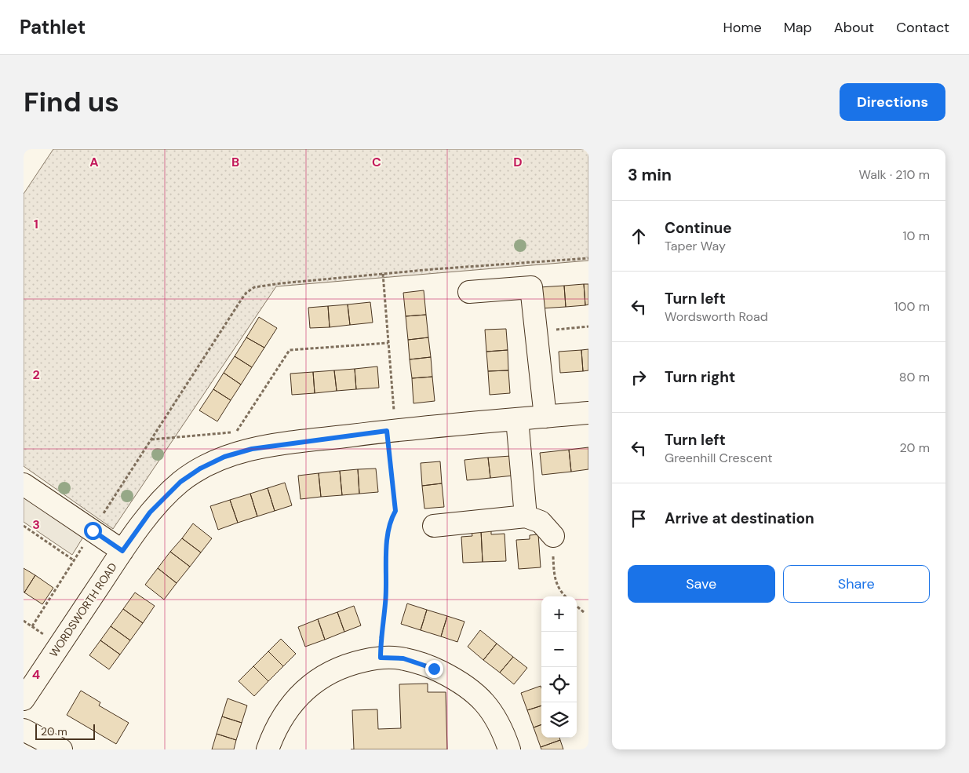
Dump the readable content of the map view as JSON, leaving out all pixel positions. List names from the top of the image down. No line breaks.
{"streets":{"street":["WORDSWORTH ROAD"]},"scale_bar":"20 m","page":{"header":"Pathlet","nav":["Home","Map","About","Contact"],"buttons":["Directions",["Save","Share"]],"title":"Find us","heading":["3 min","Walk · 210 m"],"list":[["Continue","Taper Way","10 m"],["Turn left","Wordsworth Road","100 m"],["Turn right","80 m"],["Turn left","Greenhill Crescent","20 m"],"Arrive at destination"],"map_buttons":["+","−"],"scale":"20 m"},"grid":{"columns":["A","B","C","D"],"rows":["1","2","3","4"]}}
